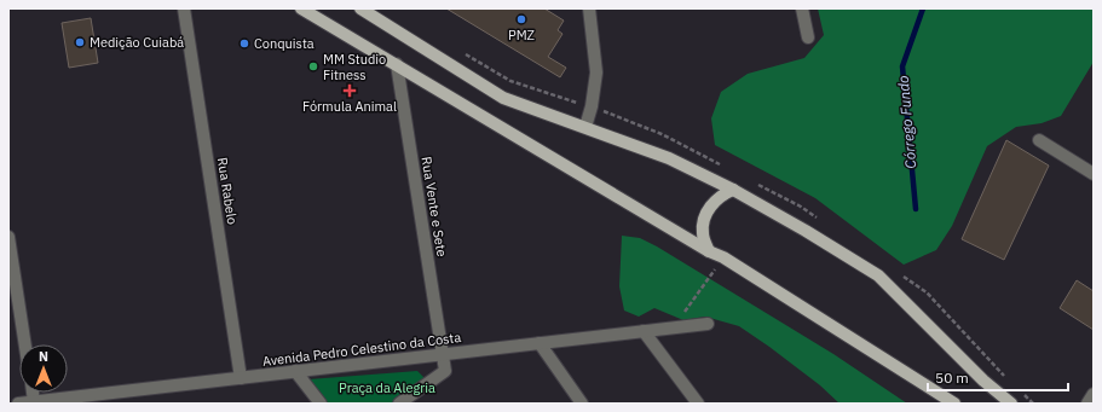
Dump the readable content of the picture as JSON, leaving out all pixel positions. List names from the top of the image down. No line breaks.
{"streets":{"street":["Rua Rabelo","Rua Vente e Sete","Avenida Pedro Celestino da Costa"]},"crossings":[["Rua Rabelo","Avenida Pedro Celestino da Costa"],["Rua Vente e Sete","Avenida Pedro Celestino da Costa"]],"water":["Córrego Fundo"],"parks":["Praça da Alegria"],"places":{"other":["PMZ","Medição Cuiabá","Conquista","MM Studio Fitness"],"health":["Fórmula Animal"]},"scale_bar":"50 m","north":"top"}
